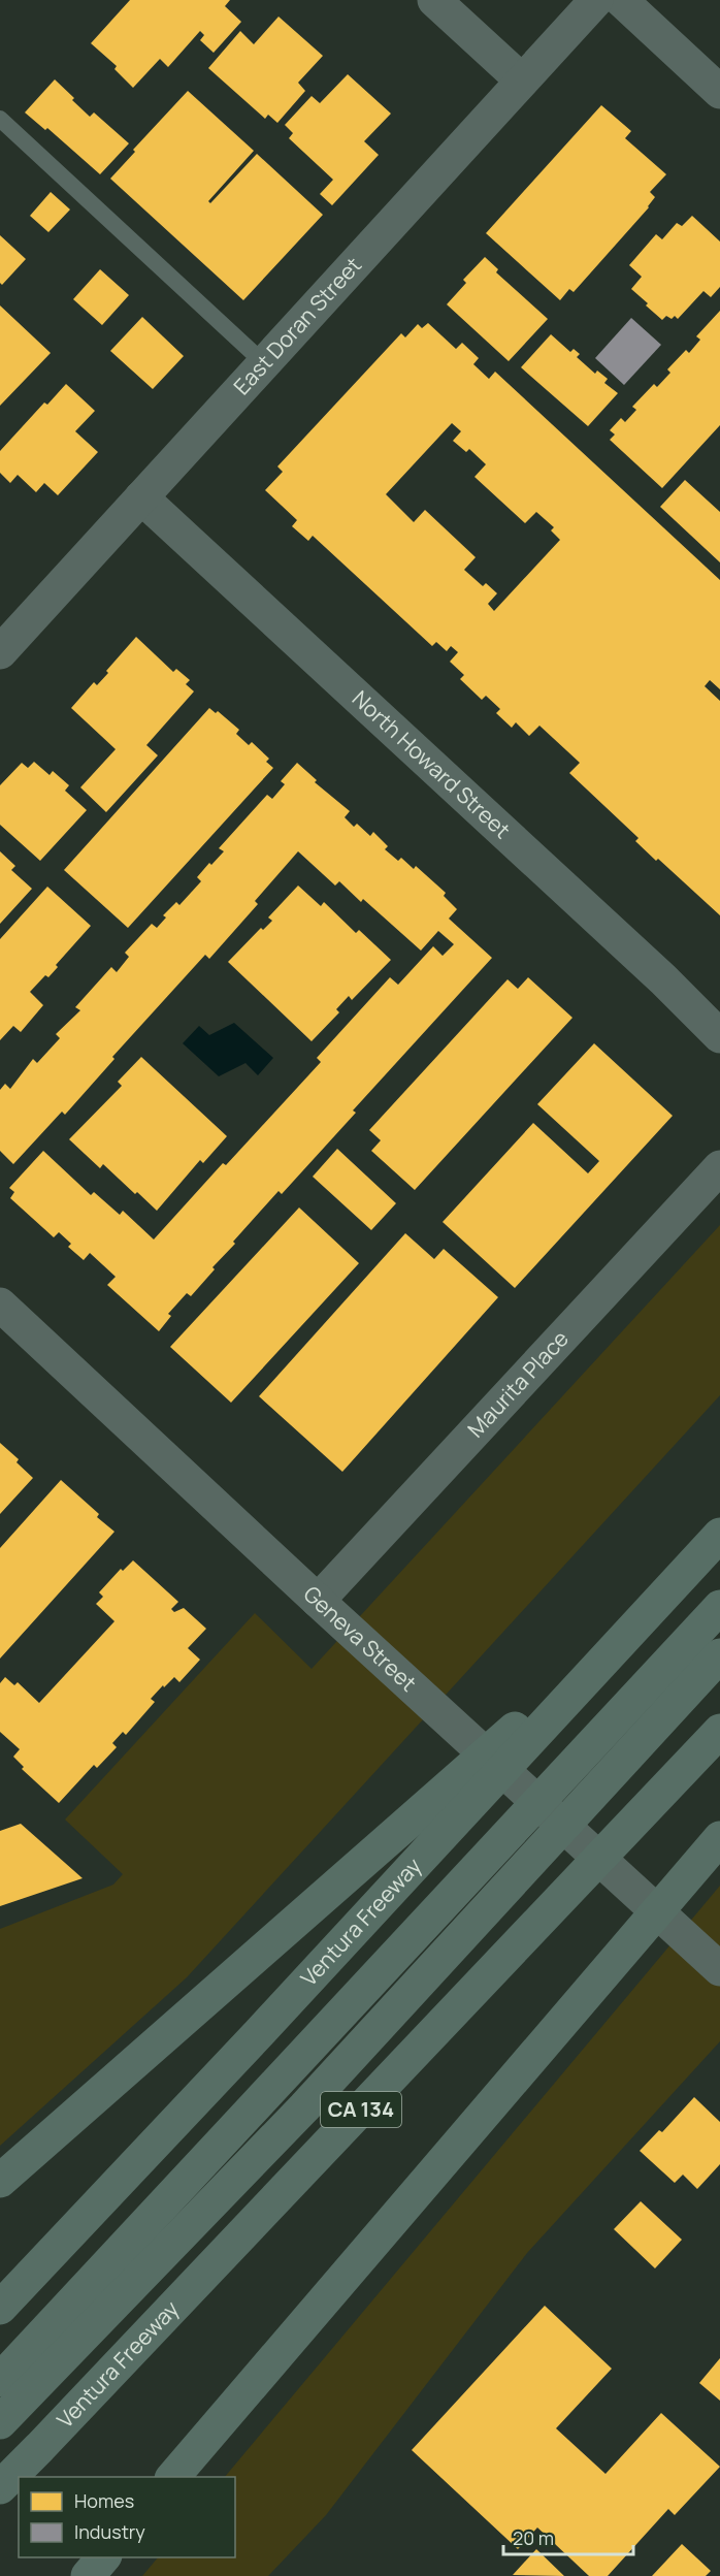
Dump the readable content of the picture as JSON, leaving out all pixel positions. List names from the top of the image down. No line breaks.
{"streets":{"highway":["Ventura Freeway","CA 134"],"street":["East Doran Street","North Howard Street","Maurita Place","Geneva Street"]},"crossings":[["East Doran Street","North Howard Street"],["Maurita Place","Geneva Street"]],"legend":["Homes","Industry"],"scale_bar":"20 m"}
